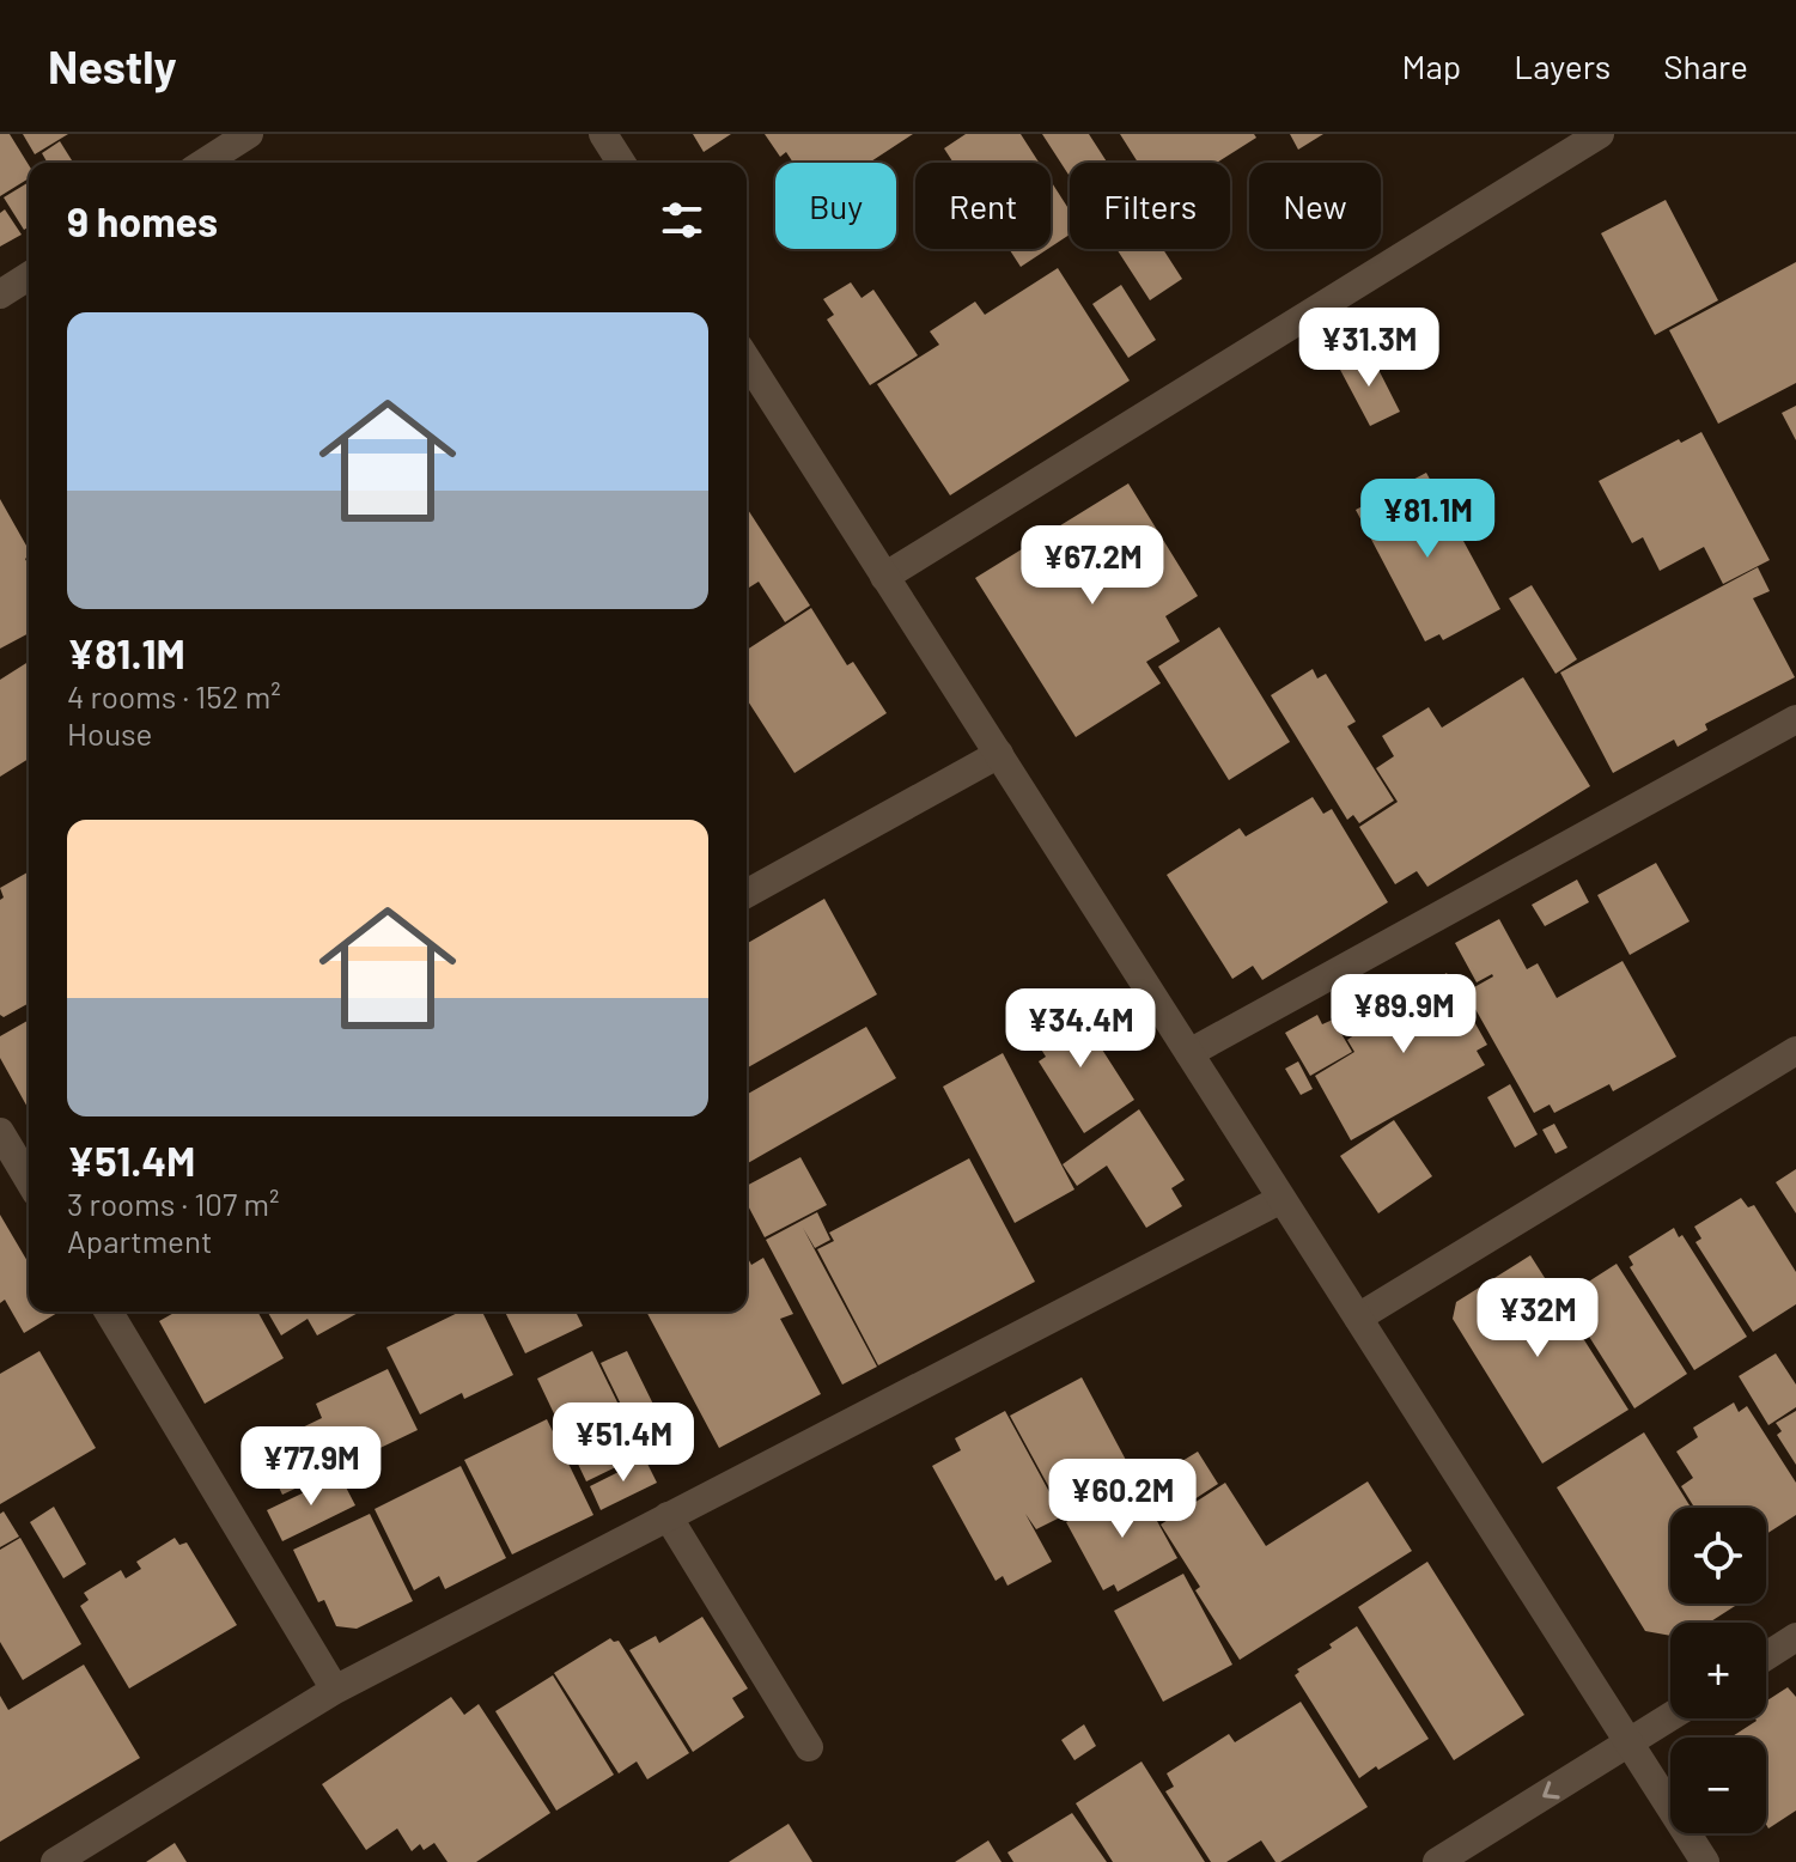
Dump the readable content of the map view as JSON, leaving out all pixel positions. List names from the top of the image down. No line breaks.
{"page":{"header":"Nestly","nav":["Map","Layers","Share"],"chip":["Buy","Rent","Filters","New"],"heading":"9 homes","list":[{"name":"¥81.1M","note":"4 rooms · 152 m² · House"},{"name":"¥51.4M","note":"3 rooms · 107 m² · Apartment"}],"price":["¥31.3M","¥81.1M","¥67.2M","¥89.9M","¥34.4M","¥32M","¥51.4M","¥77.9M","¥60.2M"],"map_buttons":["+","−"]}}
